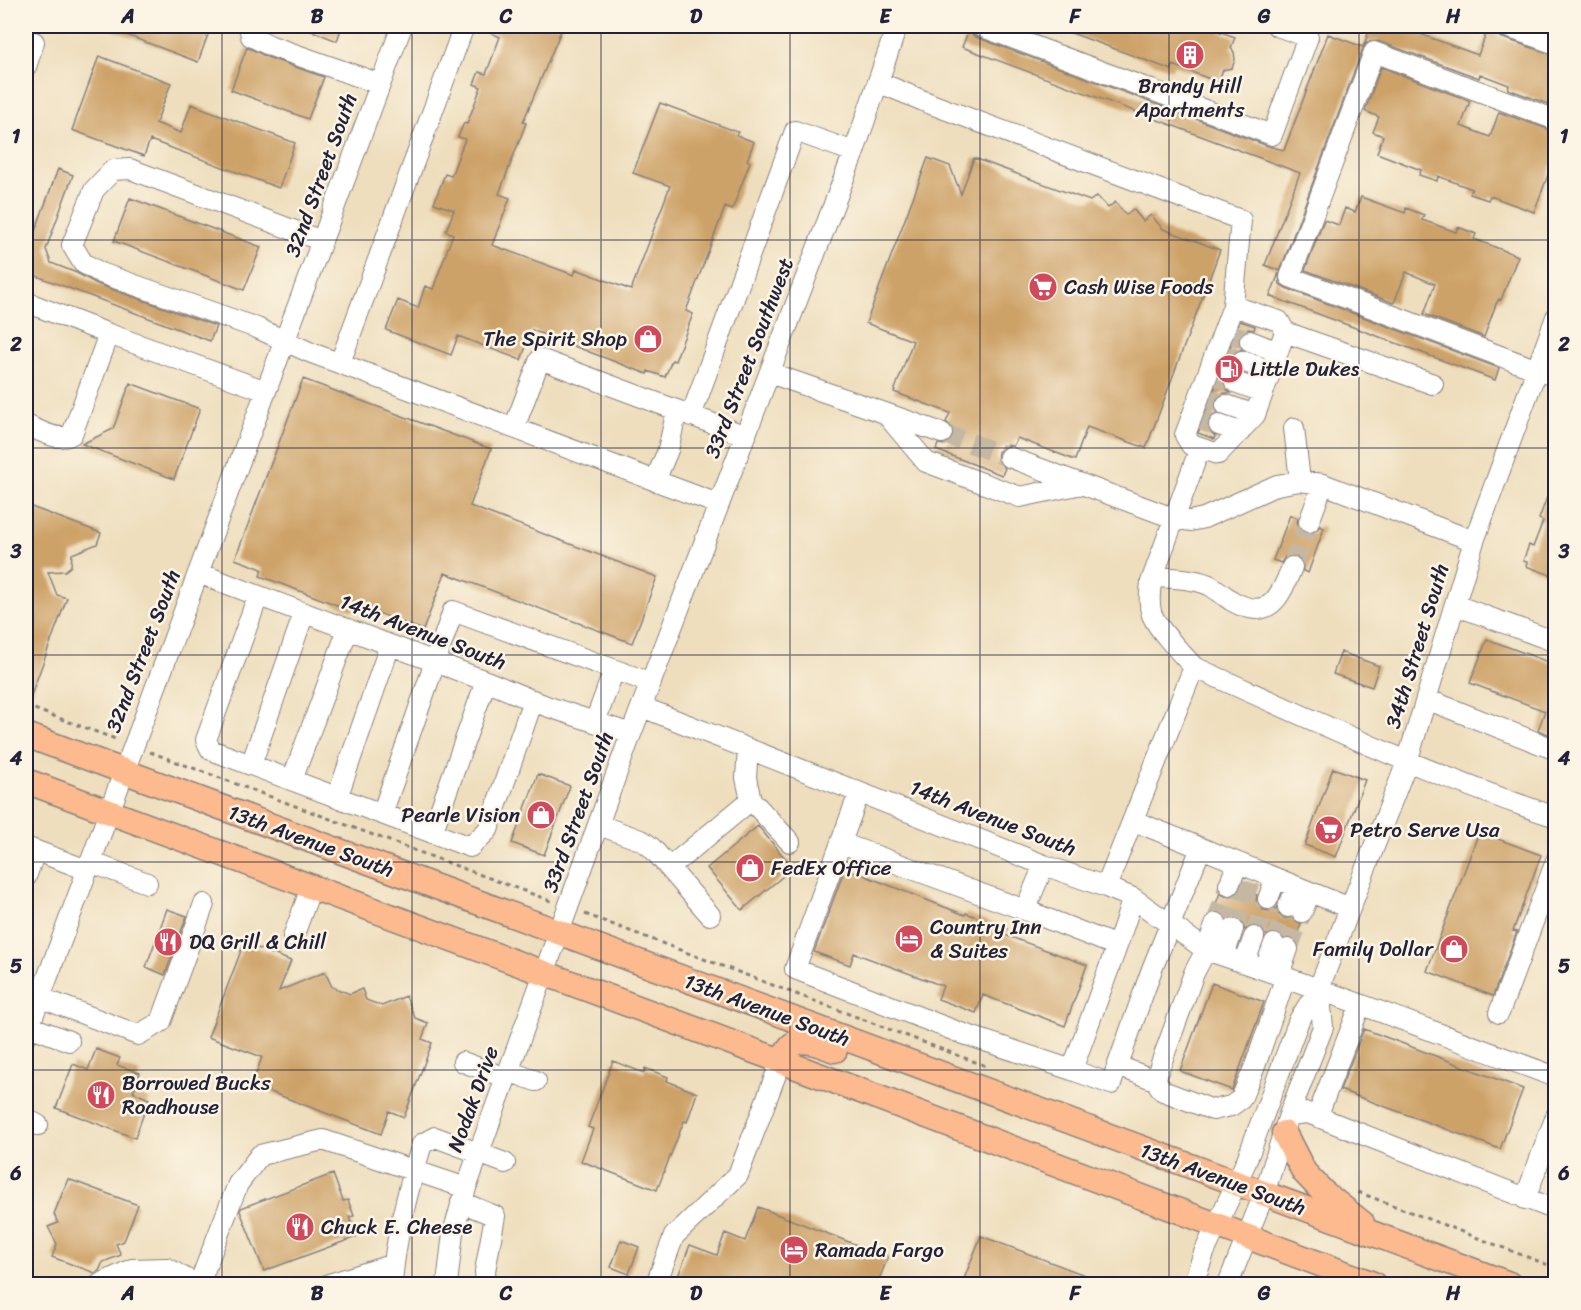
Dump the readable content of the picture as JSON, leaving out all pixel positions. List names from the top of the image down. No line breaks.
{"streets":{"main road":["13th Avenue South"],"street":["32nd Street South","33rd Street Southwest","14th Avenue South","34th Street South","33rd Street South","Nodak Drive"]},"crossings":[["32nd Street South","14th Avenue South"],["32nd Street South","13th Avenue South"],["33rd Street Southwest","14th Avenue South"],["33rd Street Southwest","33rd Street South"],["14th Avenue South","34th Street South"],["14th Avenue South","33rd Street South"],["34th Street South","13th Avenue South"],["33rd Street South","13th Avenue South"],["33rd Street South","Nodak Drive"],["13th Avenue South","Nodak Drive"]],"places":{"building":["Brandy Hill Apartments"],"supermarket":["Cash Wise Foods","Petro Serve Usa"],"shop":["The Spirit Shop","Pearle Vision","FedEx Office","Family Dollar"],"fuel station":["Little Dukes"],"hotel":["Country Inn & Suites","Ramada Fargo"],"restaurant":["DQ Grill & Chill","Borrowed Bucks Roadhouse","Chuck E. Cheese"]},"grid":{"columns":["A","B","C","D","E","F","G","H"],"rows":["1","2","3","4","5","6"]}}
